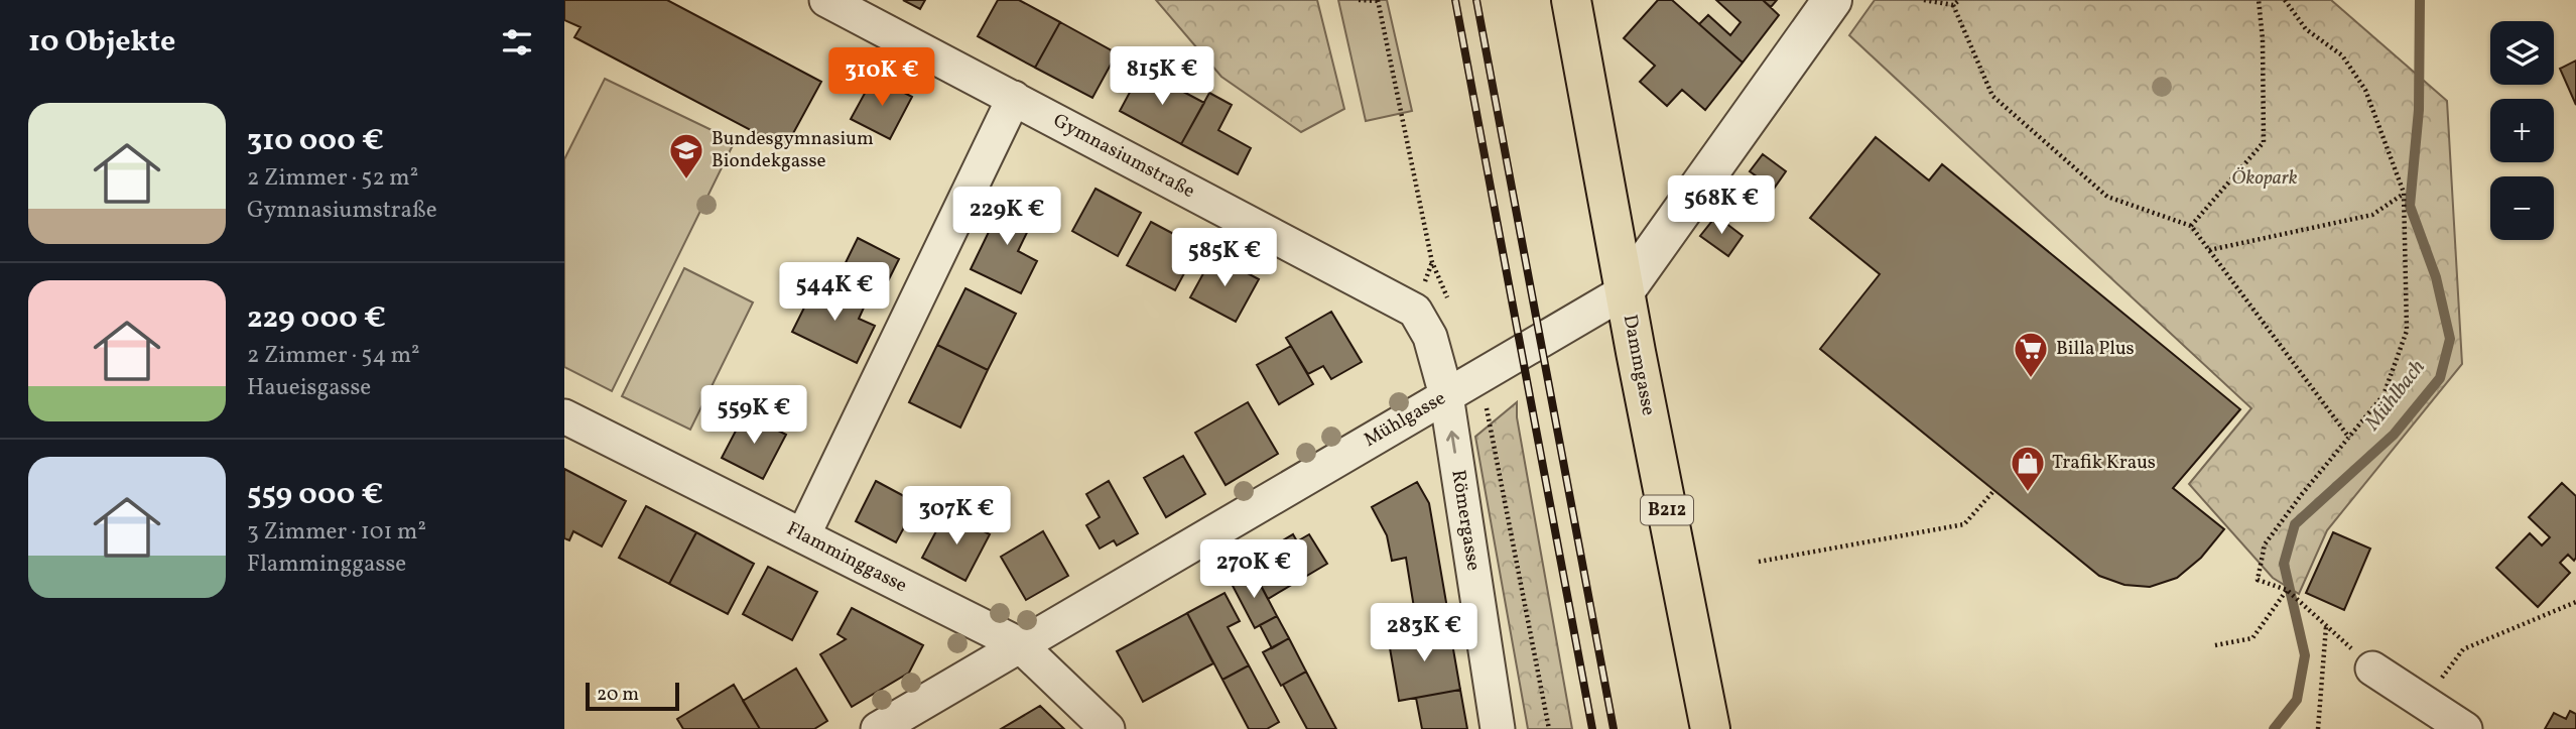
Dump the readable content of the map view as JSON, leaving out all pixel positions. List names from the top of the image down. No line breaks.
{"streets":{"main road":["Dammgasse","B212"],"street":["Gymnasiumstraße","Mühlgasse","Römergasse","Flamminggasse"]},"crossings":[["Gymnasiumstraße","Mühlgasse"],["Gymnasiumstraße","Römergasse"],["Dammgasse","Mühlgasse"],["Mühlgasse","Römergasse"],["Mühlgasse","Flamminggasse"]],"one_way":["Römergasse"],"water":["Mühlbach"],"parks":["Ökopark"],"places":{"school or university":["Bundesgymnasium Biondekgasse"],"supermarket":["Billa Plus"],"shop":["Trafik Kraus"]},"scale_bar":"20 m","page":{"heading":"10 Objekte","map_buttons":["+","−"],"price":["815K €","310K €","568K €","229K €","585K €","544K €","559K €","307K €","270K €","283K €"],"list":[{"name":"310 000 €","note":"2 Zimmer · 52 m² · Gymnasiumstraße"},{"name":"229 000 €","note":"2 Zimmer · 54 m² · Haueisgasse"},{"name":"559 000 €","note":"3 Zimmer · 101 m² · Flamminggasse"}],"scale":"20 m"}}
